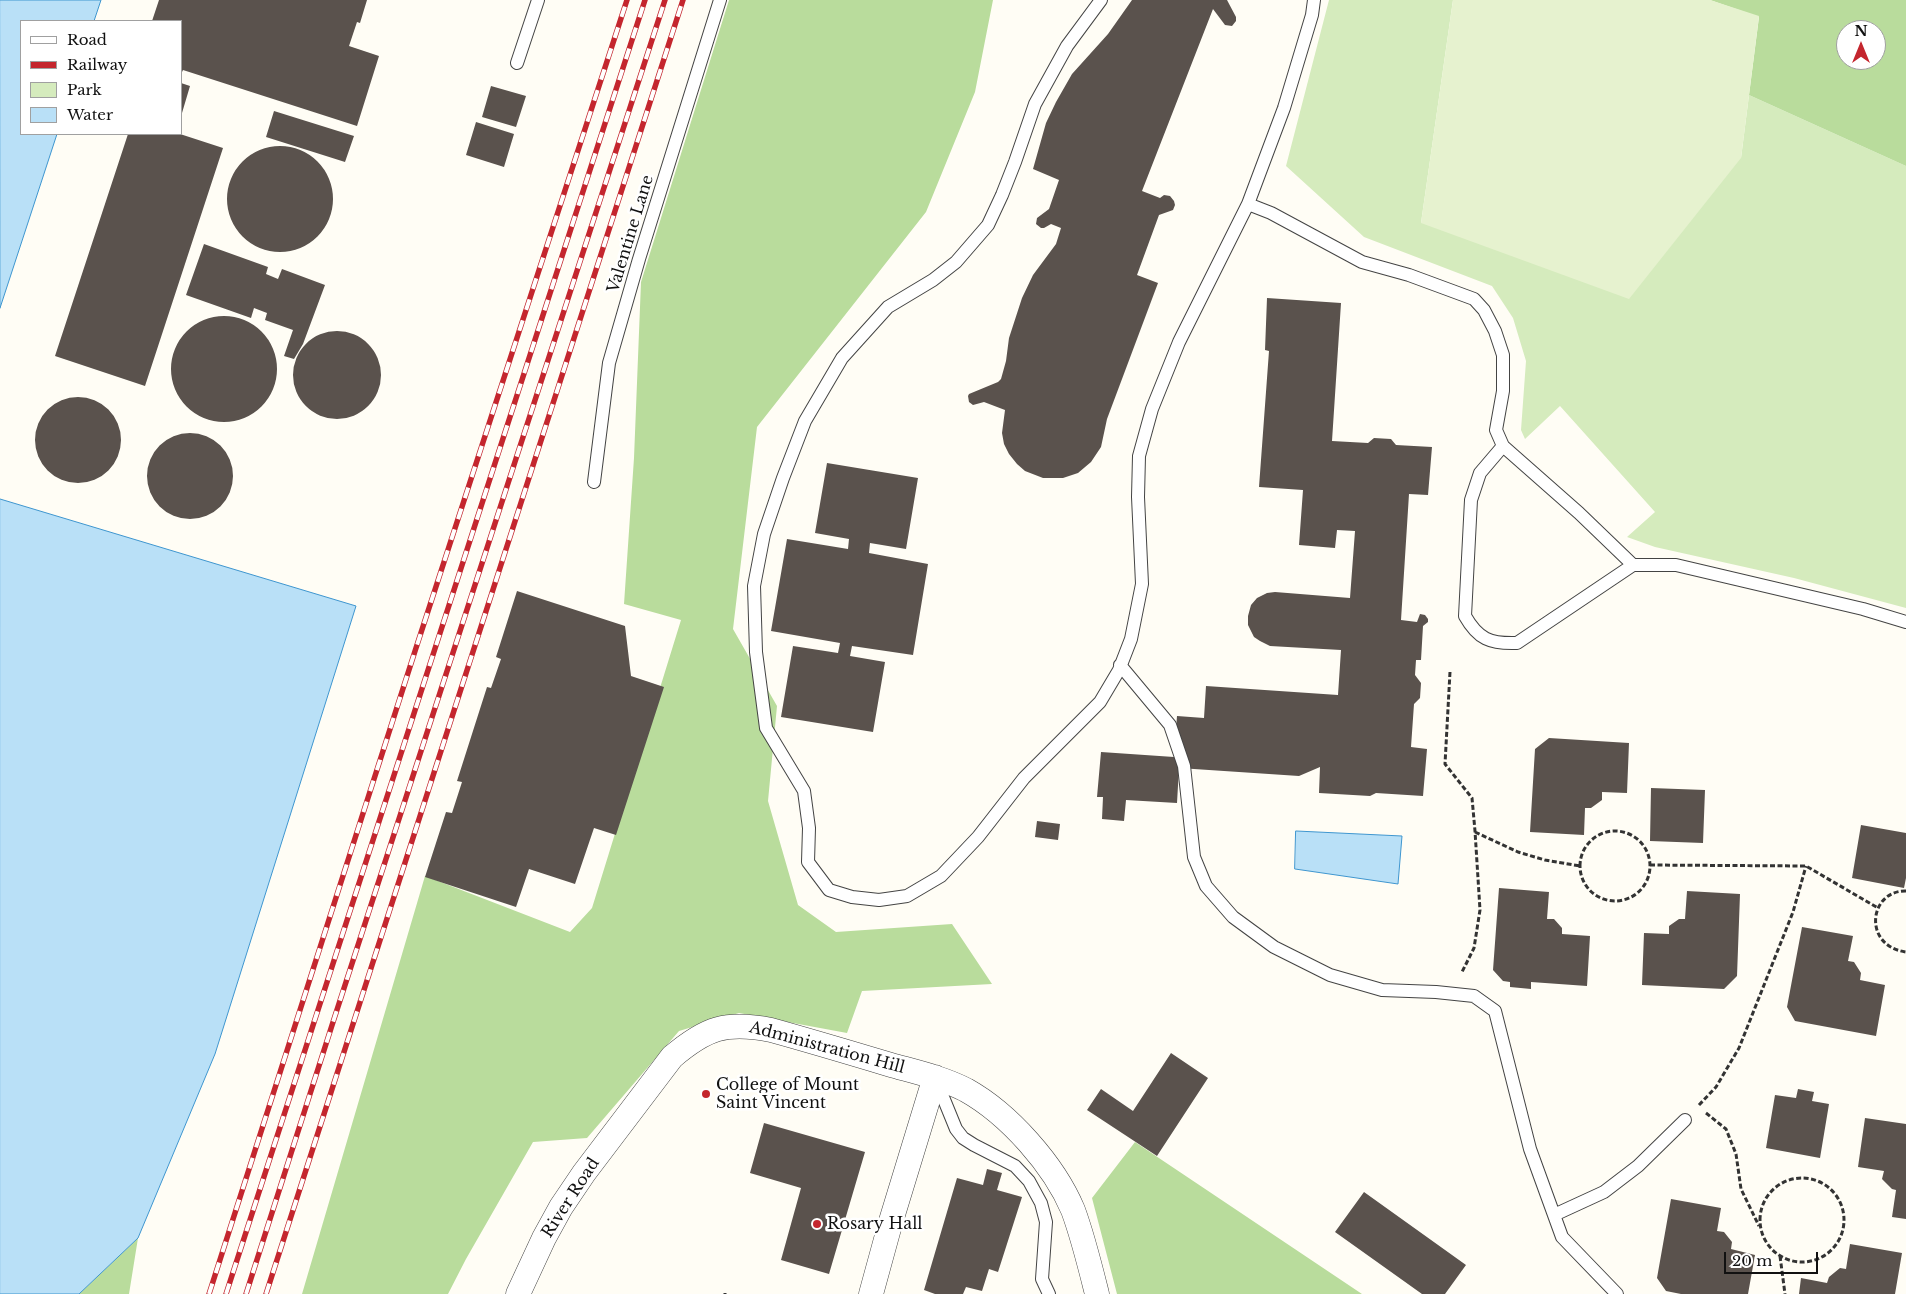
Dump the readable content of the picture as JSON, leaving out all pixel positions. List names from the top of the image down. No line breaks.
{"streets":{"street":["Administration Hill","River Road"],"lane":["Valentine Lane"]},"crossings":[["Administration Hill","River Road"]],"places":["College of Mount Saint Vincent","Rosary Hall"],"legend":["Road","Railway","Park","Water"],"scale_bar":"20 m","north":"top"}
